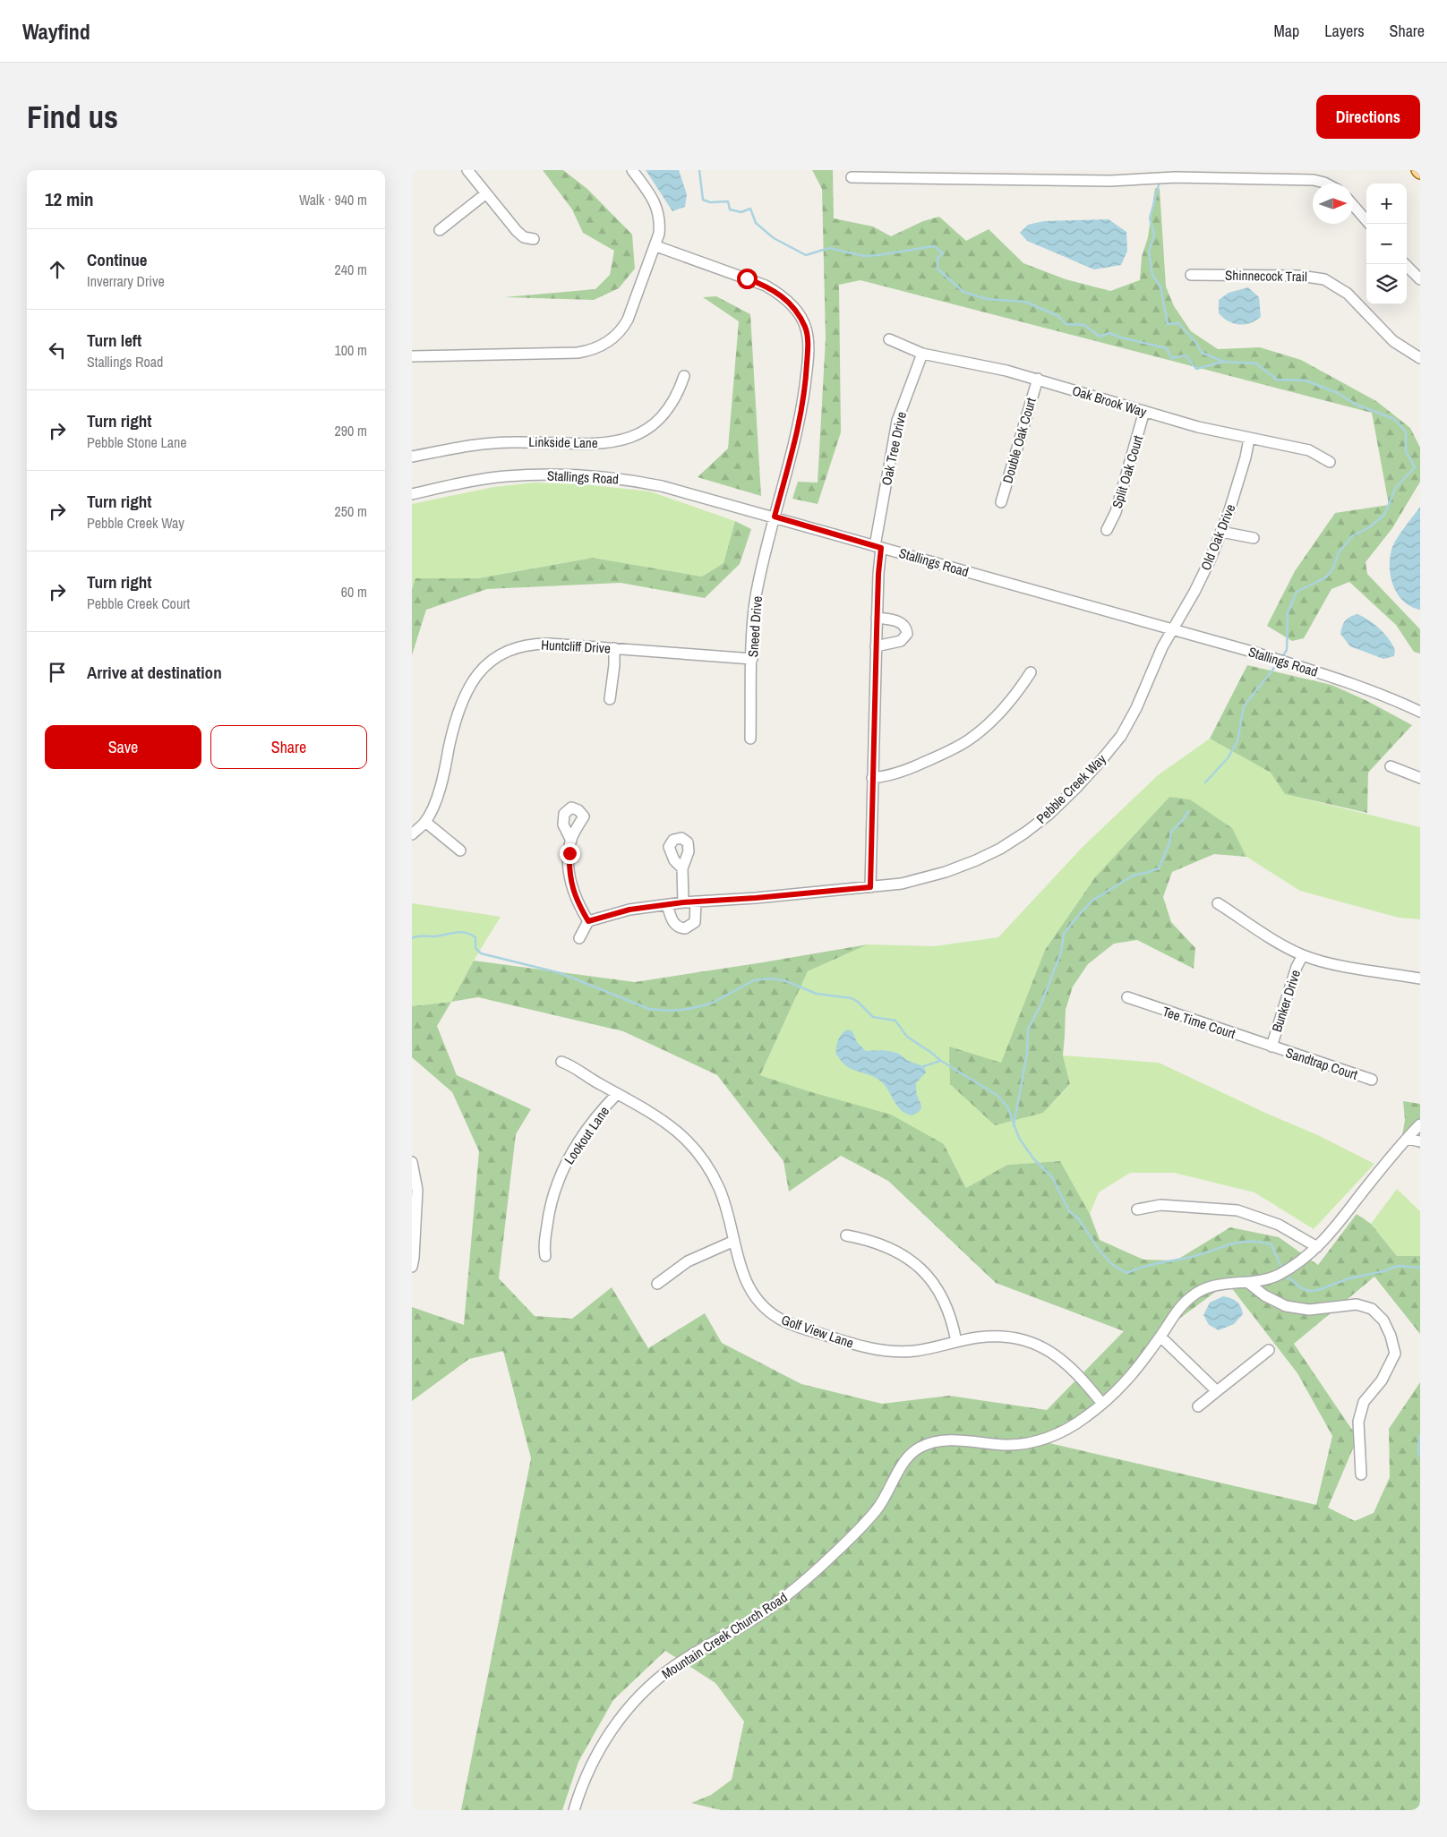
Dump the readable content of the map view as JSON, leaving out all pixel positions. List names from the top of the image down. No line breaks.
{"streets":{"street":["Shinnecock Trail","Oak Brook Way","Double Oak Court","Linkside Lane","Oak Tree Drive","Split Oak Court","Stallings Road","Old Oak Drive","Sneed Drive","Huntcliff Drive","Pebble Creek Way","Bunker Drive","Tee Time Court","Sandtrap Court","Lookout Lane","Golf View Lane","Mountain Creek Church Road"]},"crossings":[["Oak Brook Way","Double Oak Court"],["Oak Brook Way","Oak Tree Drive"],["Oak Brook Way","Split Oak Court"],["Oak Brook Way","Old Oak Drive"],["Oak Tree Drive","Stallings Road"],["Oak Tree Drive","Pebble Creek Way"],["Stallings Road","Old Oak Drive"],["Stallings Road","Sneed Drive"],["Stallings Road","Pebble Creek Way"],["Old Oak Drive","Pebble Creek Way"],["Sneed Drive","Huntcliff Drive"],["Bunker Drive","Tee Time Court"],["Bunker Drive","Sandtrap Court"],["Tee Time Court","Sandtrap Court"],["Lookout Lane","Golf View Lane"],["Golf View Lane","Mountain Creek Church Road"]],"north":"right","page":{"header":"Wayfind","nav":["Map","Layers","Share"],"buttons":["Directions",["Save","Share"]],"title":"Find us","heading":["12 min","Walk · 940 m"],"map_buttons":["+","−"],"list":[["Continue","Inverrary Drive","240 m"],["Turn left","Stallings Road","100 m"],["Turn right","Pebble Stone Lane","290 m"],["Turn right","Pebble Creek Way","250 m"],["Turn right","Pebble Creek Court","60 m"],"Arrive at destination"]}}
